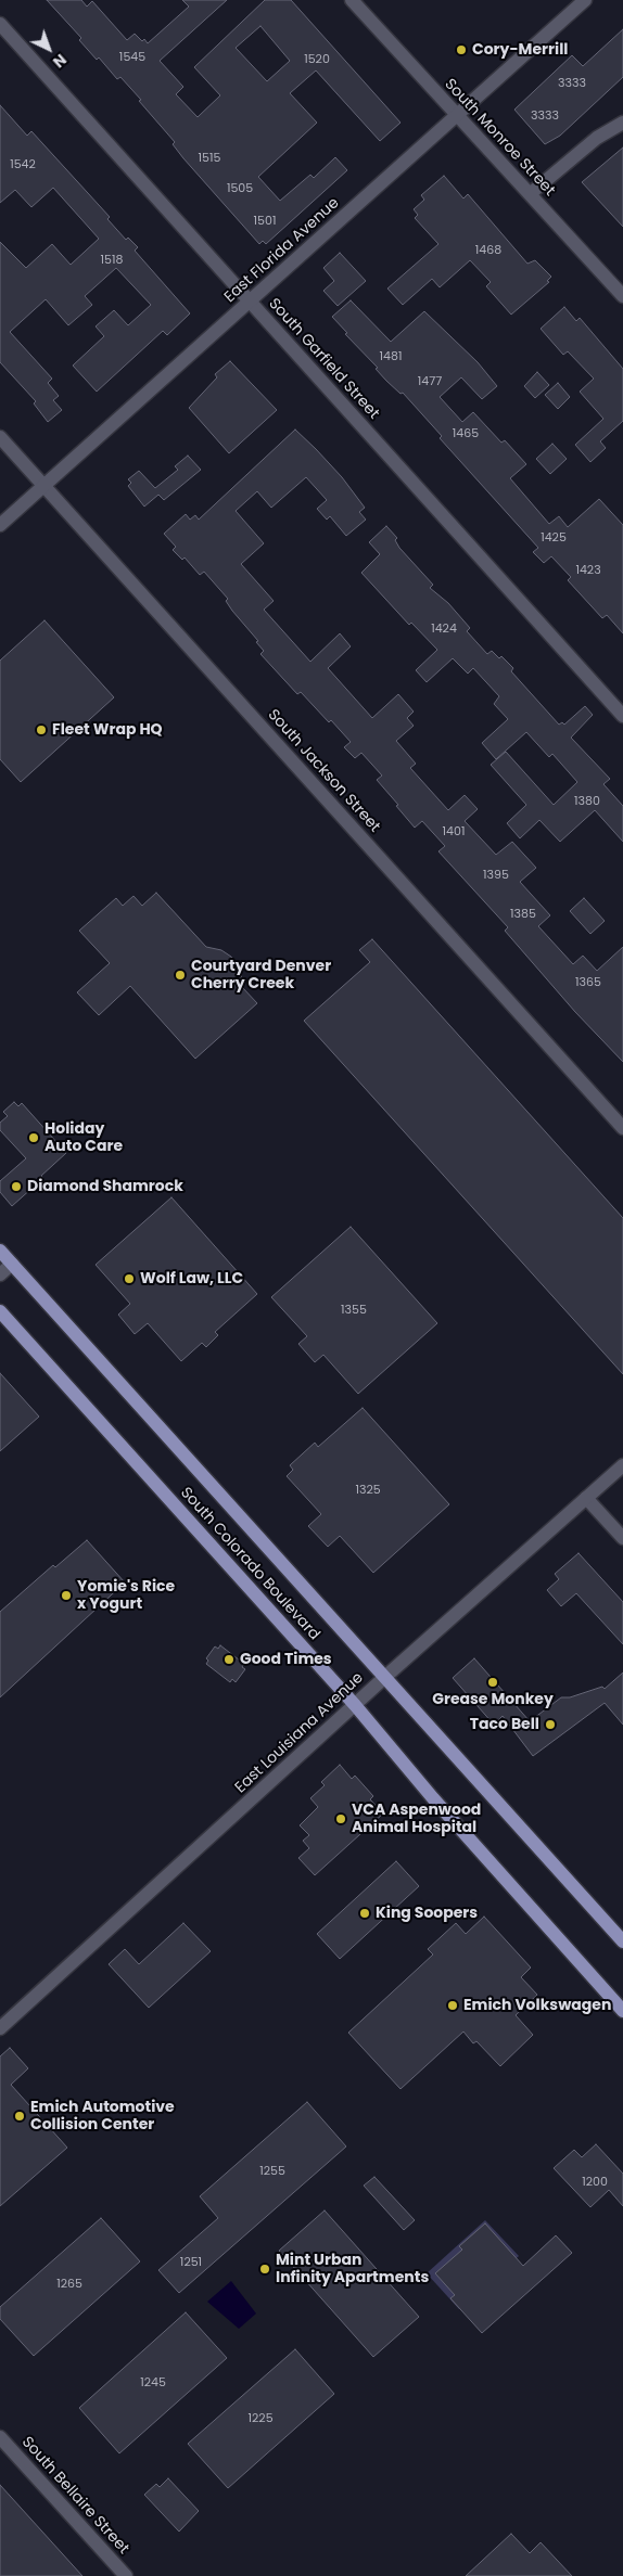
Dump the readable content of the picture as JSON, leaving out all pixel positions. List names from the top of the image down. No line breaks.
{"streets":{"main road":["South Colorado Boulevard"],"street":["South Monroe Street","East Florida Avenue","South Garfield Street","South Jackson Street","East Louisiana Avenue","South Bellaire Street"]},"crossings":[["South Monroe Street","East Florida Avenue"],["East Florida Avenue","South Garfield Street"],["East Florida Avenue","South Jackson Street"],["South Colorado Boulevard","East Louisiana Avenue"]],"places":["Cory-Merrill","Fleet Wrap HQ","Courtyard Denver Cherry Creek","Holiday Auto Care","Diamond Shamrock","Wolf Law, LLC","Yomie's Rice x Yogurt","Good Times","Grease Monkey","Taco Bell","VCA Aspenwood Animal Hospital","King Soopers","Emich Volkswagen","Emich Automotive Collision Center","Mint Urban Infinity Apartments"],"house_numbers":["1545","1520","3333","3333","1515","1542","1505","1501","1468","1518","1481","1477","1465","1425","1423","1424","1380","1401","1395","1385","1365","1355","1325","1255","1200","1251","1265","1245","1225"],"north":"bottom right"}
